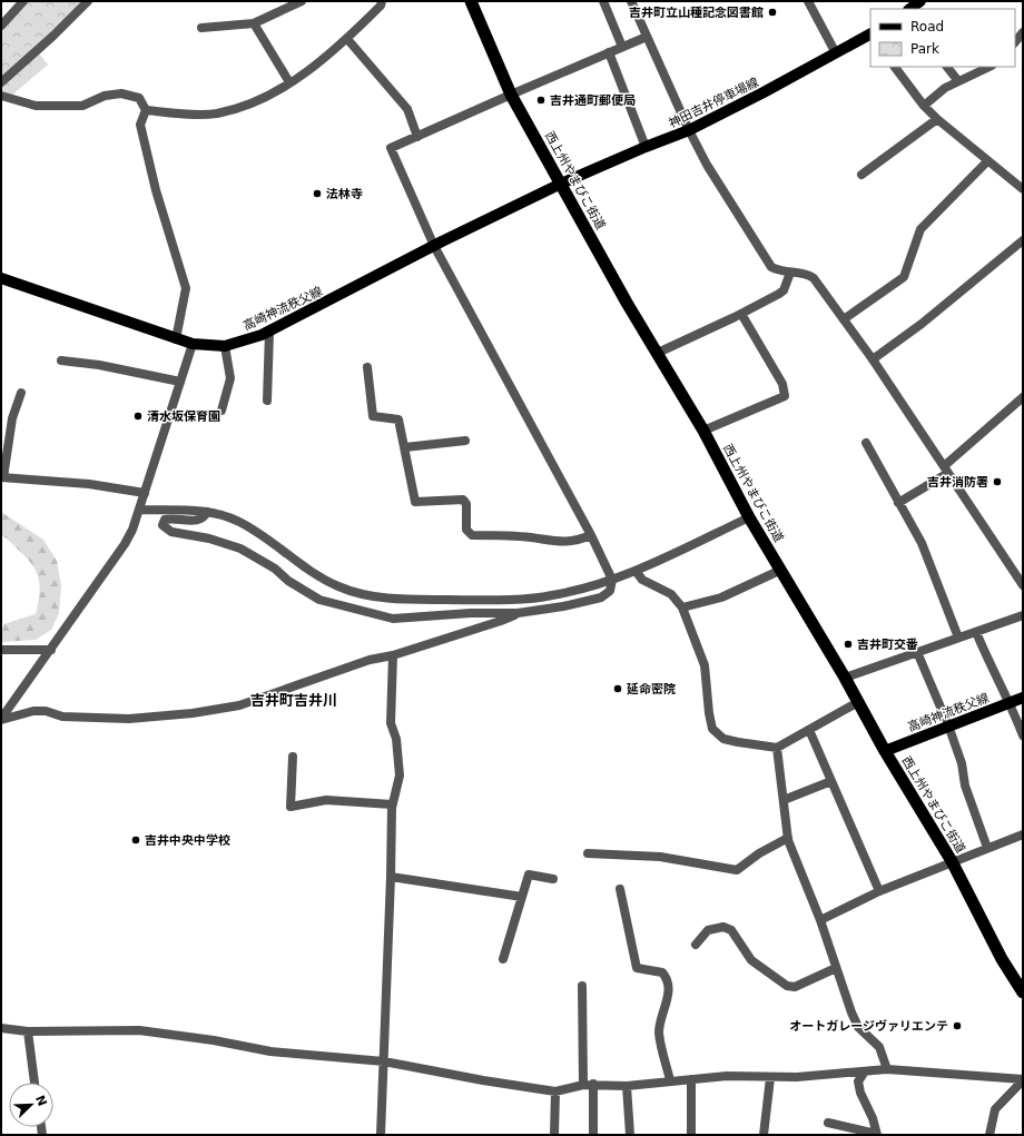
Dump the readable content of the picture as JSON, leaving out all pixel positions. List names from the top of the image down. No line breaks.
{"streets":{"highway":["西上州やまびこ街道"],"main road":["神田吉井停車場線","高崎神流秩父線"]},"crossings":[["神田吉井停車場線","西上州やまびこ街道"],["神田吉井停車場線","高崎神流秩父線"],["西上州やまびこ街道","高崎神流秩父線"]],"districts":["吉井町吉井川"],"places":["吉井町立山種記念図書館","吉井通町郵便局","法林寺","清水坂保育園","吉井消防署","吉井町交番","延命密院","吉井中央中学校","オートガレージヴァリエンテ"],"legend":["Road","Park"],"north":"top right"}
